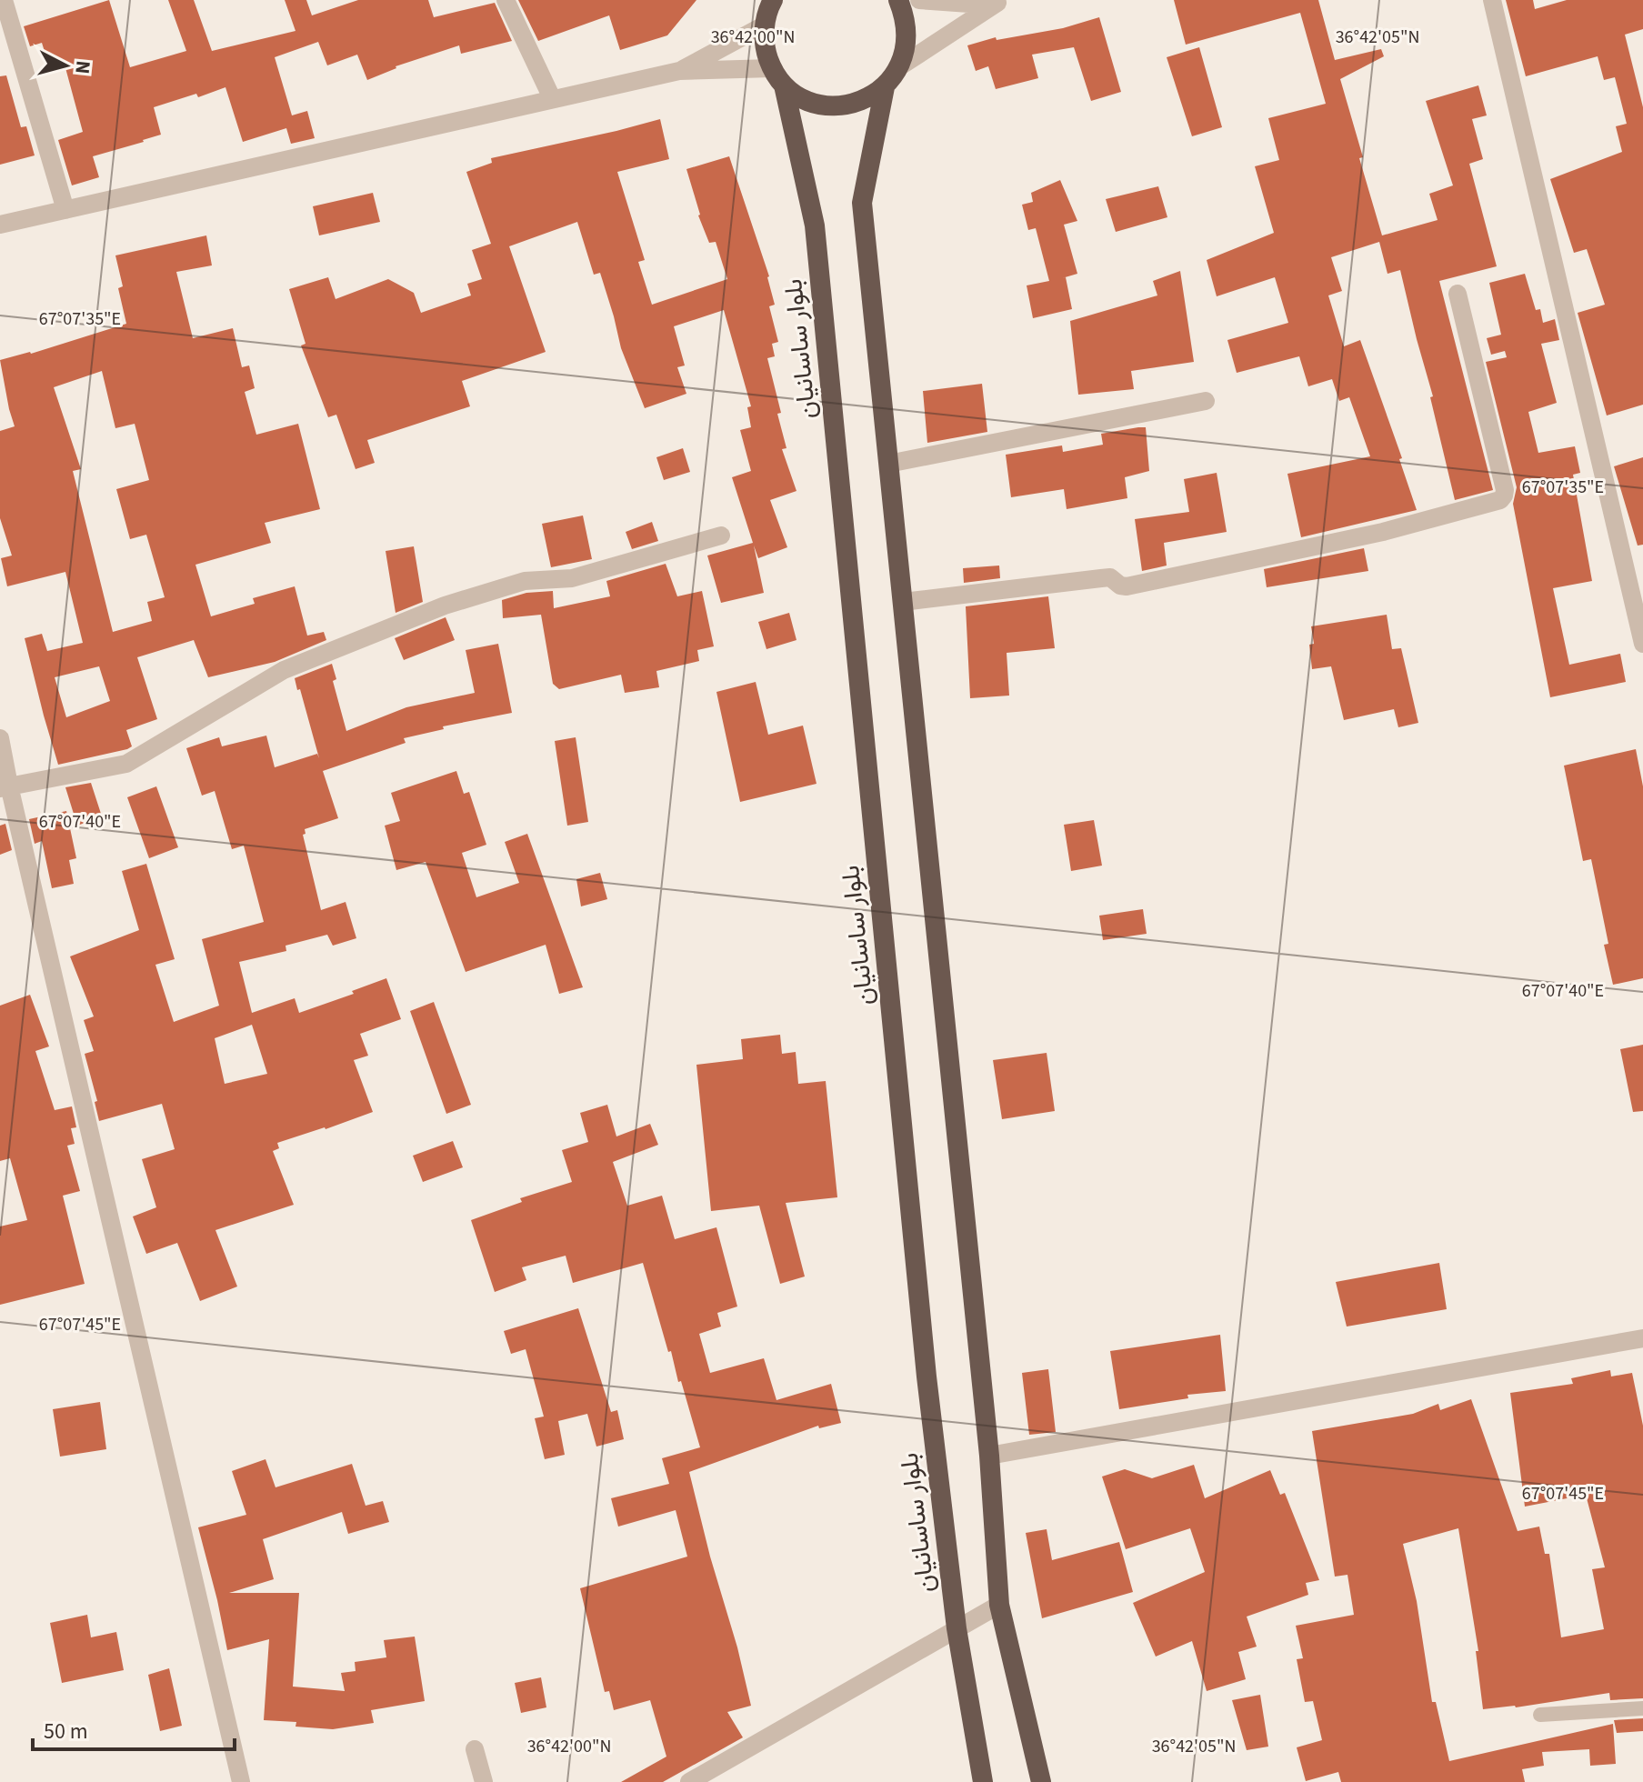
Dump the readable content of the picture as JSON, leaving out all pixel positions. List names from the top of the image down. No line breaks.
{"streets":{"highway":["بلوار ساسانیان"]},"scale_bar":"50 m","north":"right","coordinates":["36°42'00\"N","36°42'05\"N","67°07'35\"E","67°07'40\"E","67°07'45\"E"]}
